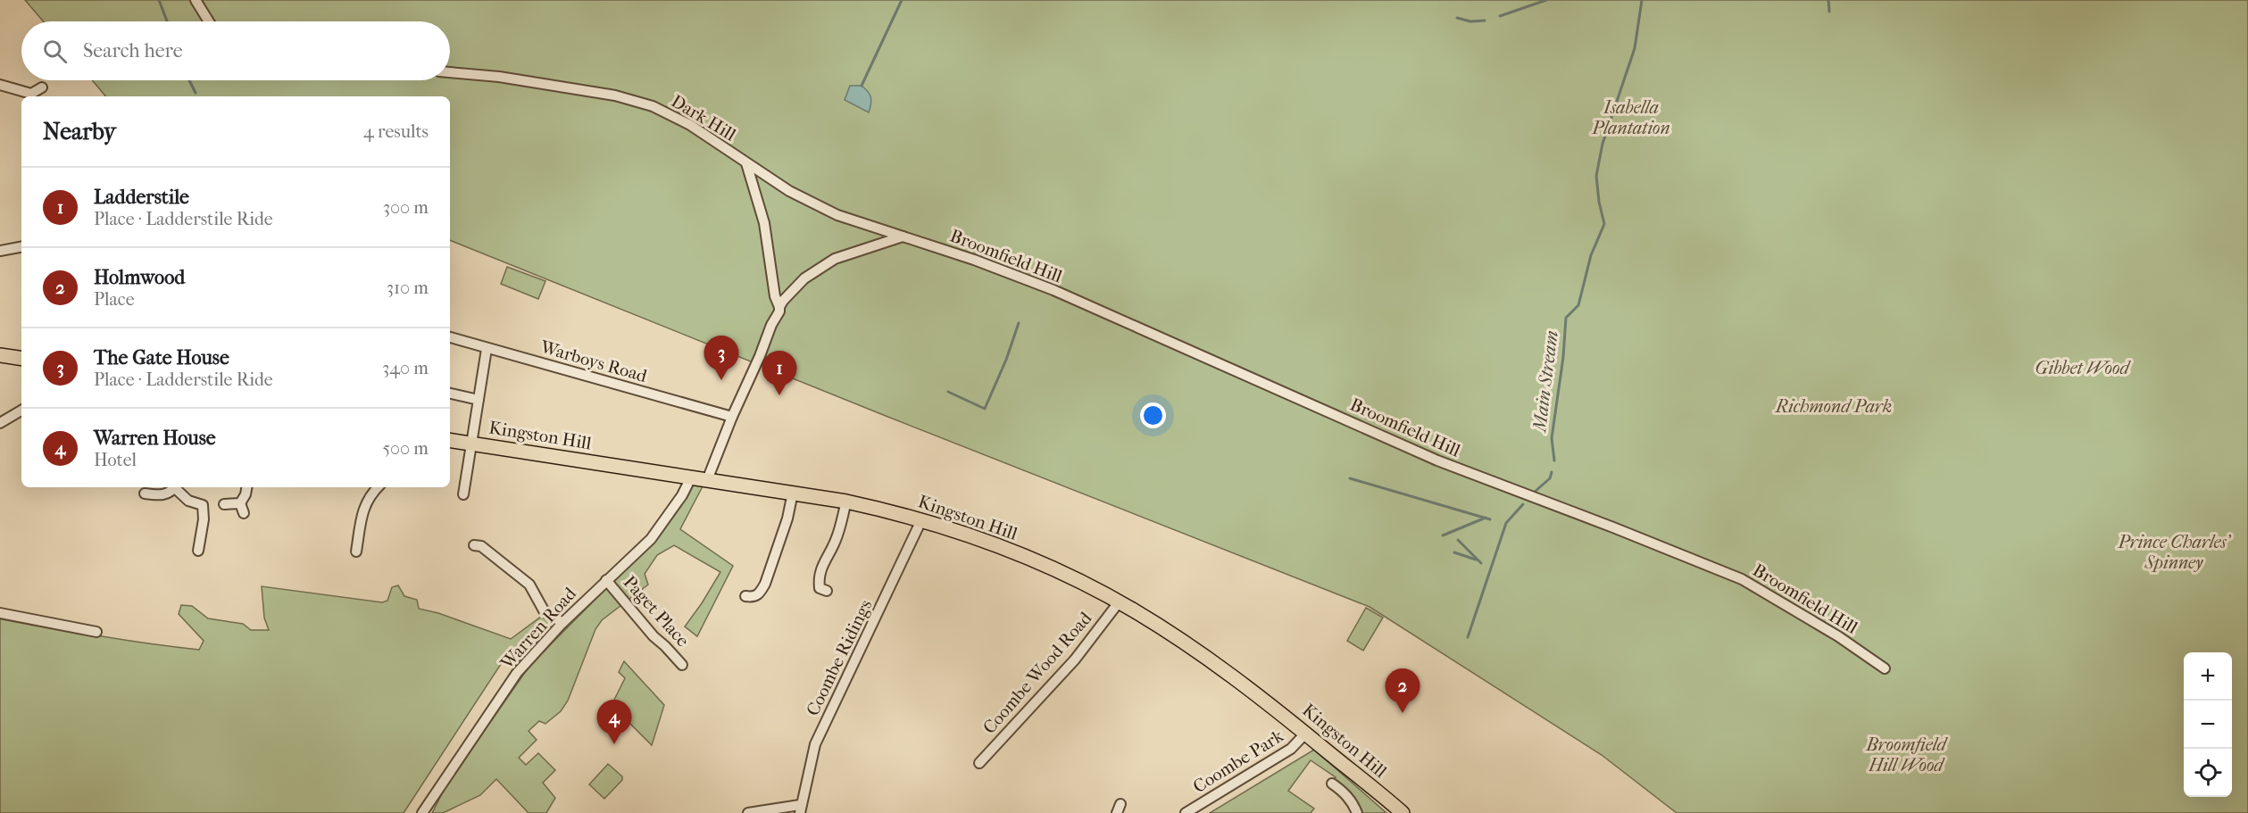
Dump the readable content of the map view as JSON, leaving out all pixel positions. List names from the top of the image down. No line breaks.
{"streets":{"main road":["Kingston Hill"],"street":["Dark Hill","Broomfield Hill","Warboys Road","Paget Place","Warren Road","Coombe Ridings","Coombe Wood Road","Coombe Park"]},"crossings":[["Dark Hill","Broomfield Hill"],["Kingston Hill","Warren Road"],["Kingston Hill","Coombe Ridings"],["Kingston Hill","Coombe Wood Road"],["Kingston Hill","Coombe Park"],["Paget Place","Warren Road"]],"water":["Main Stream"],"parks":["Isabella Plantation","Gibbet Wood","Richmond Park","Prince Charles' Spinney","Broomfield Hill Wood"],"page":{"search":"Search here","heading":["Nearby","4 results"],"list":[{"mark":"1","name":"Ladderstile","note":"Place · Ladderstile Ride","value":"300 m"},{"mark":"2","name":"Holmwood","note":"Place","value":"310 m"},{"mark":"3","name":"The Gate House","note":"Place · Ladderstile Ride","value":"340 m"},{"mark":"4","name":"Warren House","note":"Hotel","value":"500 m"}],"pins":["3","1","2","4"],"map_buttons":["+","−"]}}
